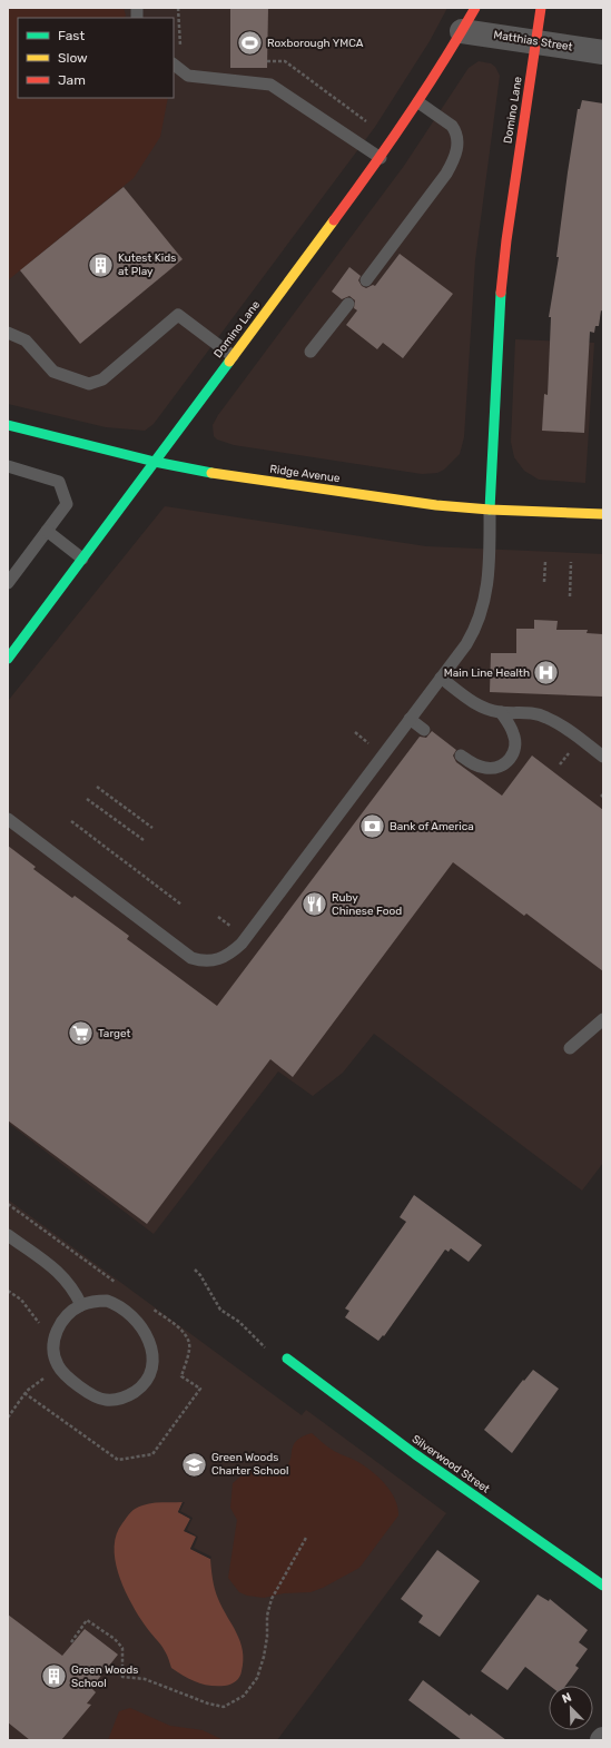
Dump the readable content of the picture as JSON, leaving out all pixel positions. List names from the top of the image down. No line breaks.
{"streets":{"street":["Matthias Street","Domino Lane","Ridge Avenue","Silverwood Street"]},"crossings":[["Matthias Street","Domino Lane"],["Domino Lane","Ridge Avenue"]],"places":{"sports":["Roxborough YMCA"],"building":["Kutest Kids at Play","Green Woods School"],"hospital":["Main Line Health"],"bank":["Bank of America"],"restaurant":["Ruby Chinese Food"],"supermarket":["Target"],"school or university":["Green Woods Charter School"]},"legend":["Fast","Slow","Jam"],"north":"top left"}
